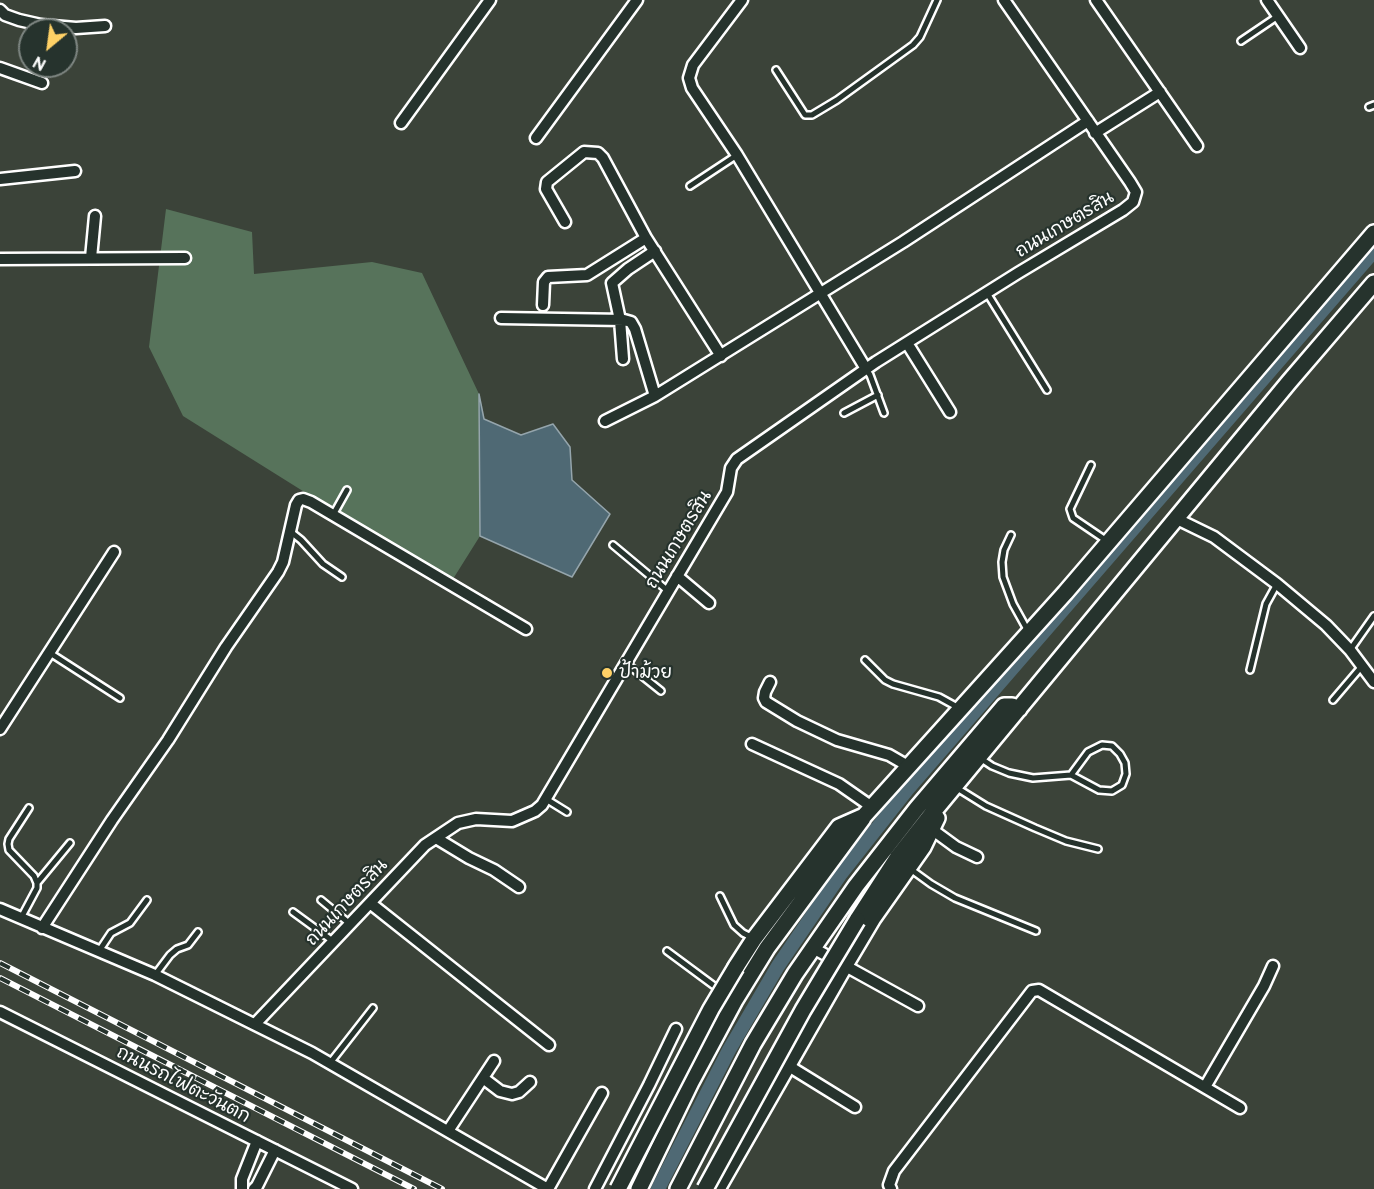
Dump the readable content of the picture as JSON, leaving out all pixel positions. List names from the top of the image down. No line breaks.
{"streets":{"street":["ถนนเกษตรสิน","ถนนรถไฟตะวันตก"]},"places":["ป้าม้วย"],"north":"bottom left"}
